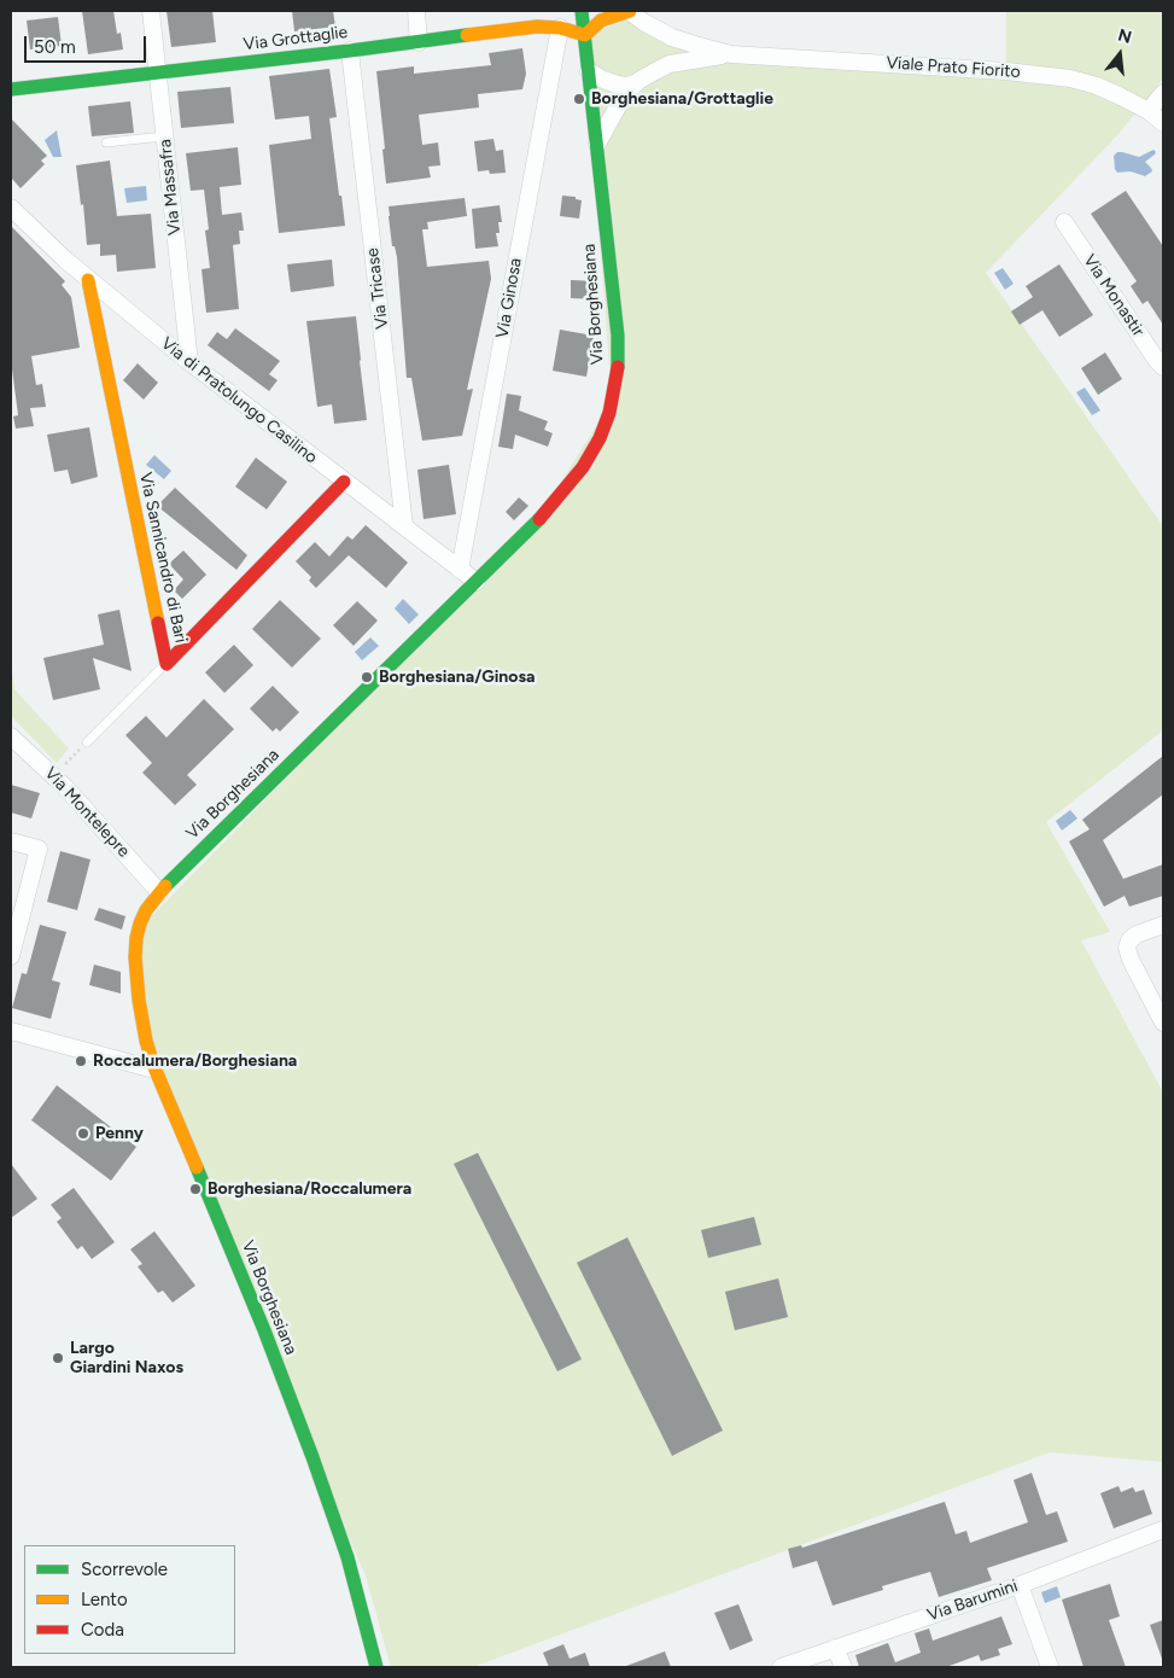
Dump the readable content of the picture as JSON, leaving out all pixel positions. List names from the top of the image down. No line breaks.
{"streets":{"street":["Via Grottaglie","Viale Prato Fiorito","Via Massafra","Via Tricase","Via Monastir","Via Ginosa","Via Borghesiana","Via di Pratolungo Casilino","Via Sannicandro di Bari","Via Montelepre","Via Barumini"]},"crossings":[["Via Grottaglie","Viale Prato Fiorito"],["Via Grottaglie","Via Massafra"],["Via Grottaglie","Via Tricase"],["Via Grottaglie","Via Ginosa"],["Via Grottaglie","Via Borghesiana"],["Viale Prato Fiorito","Via Borghesiana"],["Via Massafra","Via di Pratolungo Casilino"],["Via Tricase","Via di Pratolungo Casilino"],["Via Ginosa","Via di Pratolungo Casilino"],["Via Borghesiana","Via di Pratolungo Casilino"],["Via Borghesiana","Via Montelepre"],["Via di Pratolungo Casilino","Via Sannicandro di Bari"]],"places":["Borghesiana/Grottaglie","Borghesiana/Ginosa","Roccalumera/Borghesiana","Penny","Borghesiana/Roccalumera","Largo Giardini Naxos"],"legend":["Scorrevole","Lento","Coda"],"scale_bar":"50 m","north":"top"}
